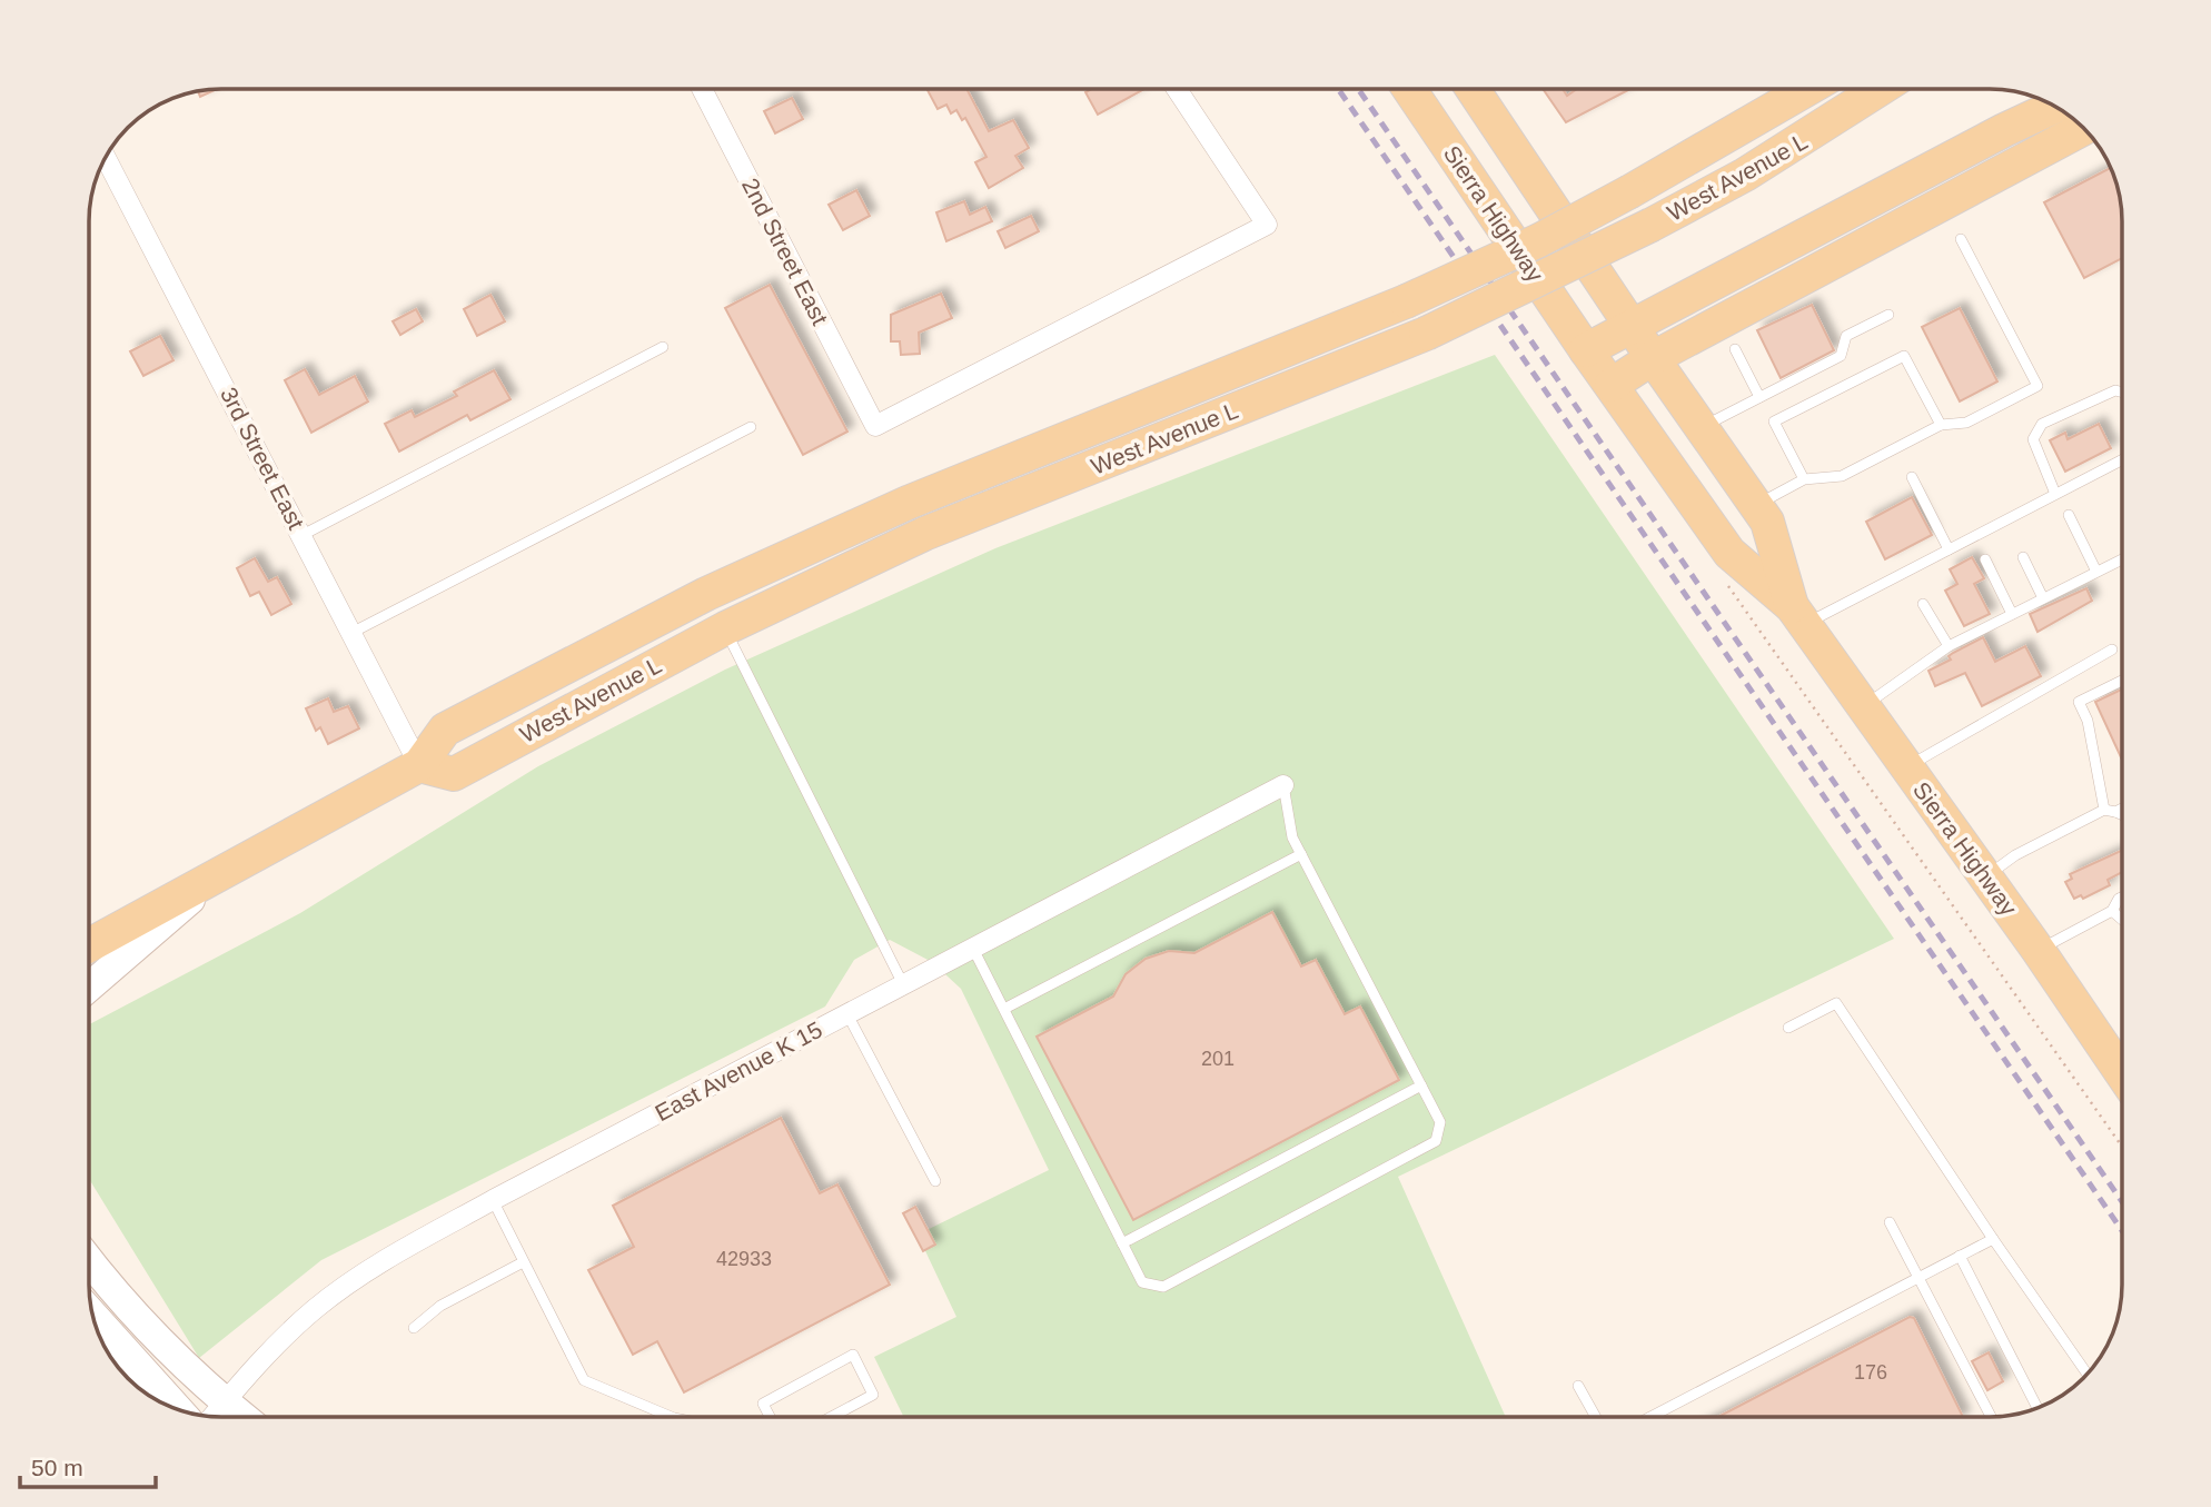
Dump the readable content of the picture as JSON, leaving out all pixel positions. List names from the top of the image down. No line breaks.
{"streets":{"main road":["West Avenue L","Sierra Highway"],"street":["2nd Street East","3rd Street East","East Avenue K 15"]},"crossings":[["West Avenue L","3rd Street East"]],"house_numbers":["201","42933","176"],"scale_bar":"50 m"}
